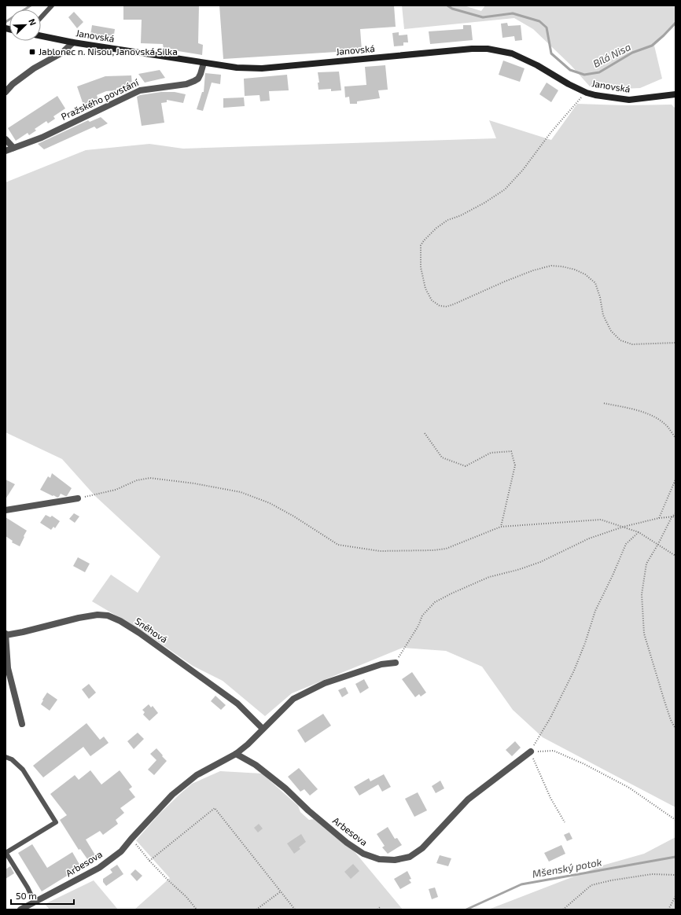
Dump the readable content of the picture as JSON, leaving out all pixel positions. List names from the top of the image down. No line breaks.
{"streets":{"street":["Janovská","Pražského povstání","Sněhová","Arbesova"]},"crossings":[["Janovská","Pražského povstání"],["Sněhová","Arbesova"]],"water":["Bílá Nisa","Mšenský potok"],"places":{"transit":["Jablonec n. Nisou, Janovská Silka"]},"scale_bar":"50 m","north":"top right"}
